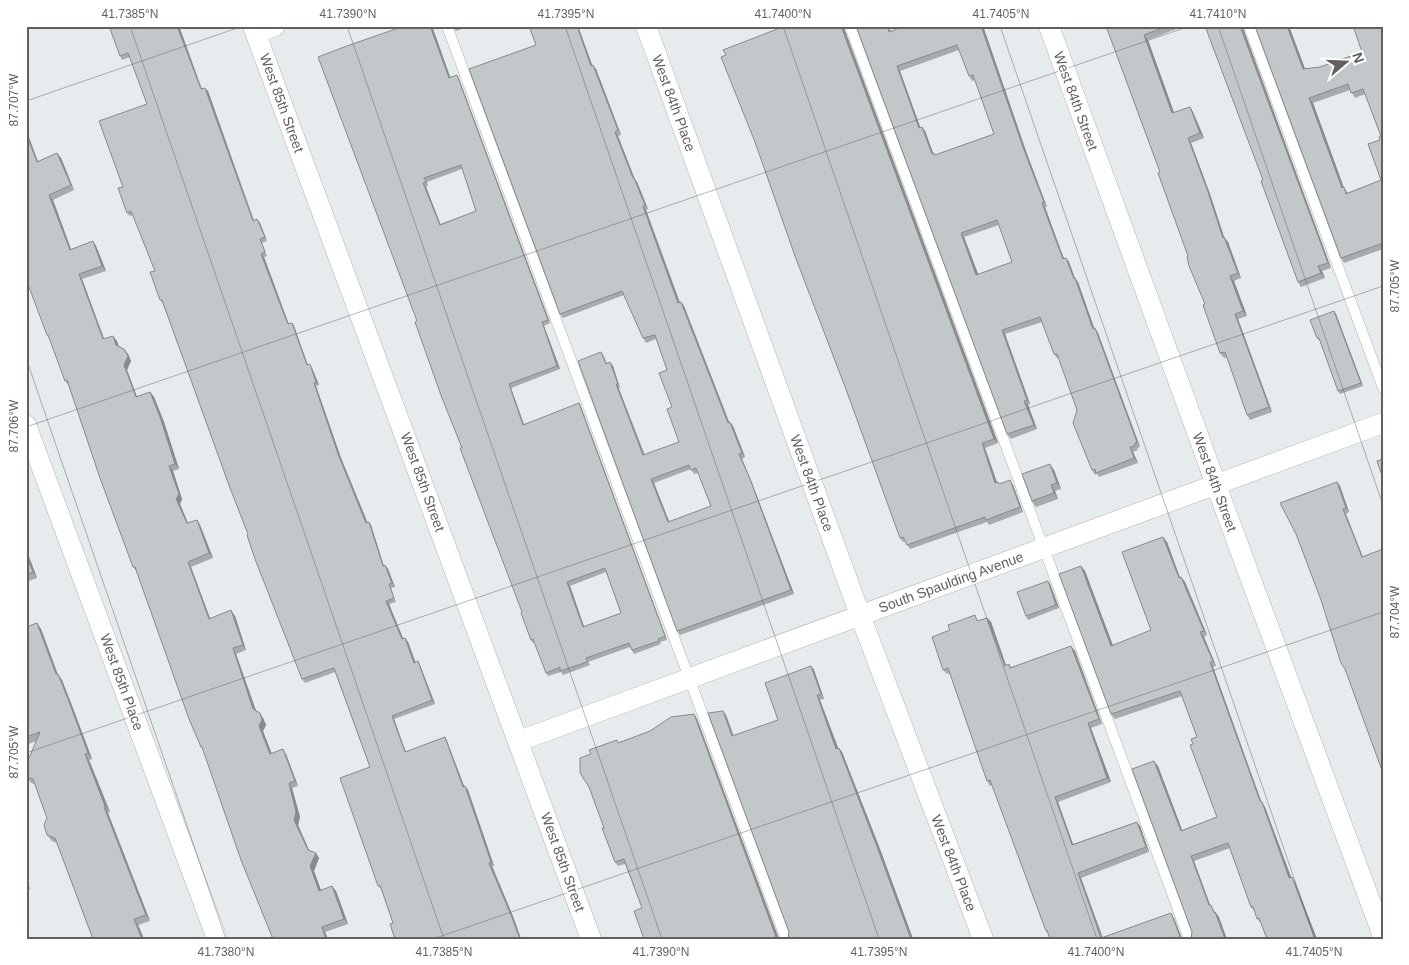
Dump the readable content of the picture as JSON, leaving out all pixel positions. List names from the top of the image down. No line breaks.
{"streets":{"street":["West 84th Street","West 85th Street","West 84th Place","South Spaulding Avenue","West 85th Place"]},"crossings":[["West 84th Street","South Spaulding Avenue"],["West 85th Street","South Spaulding Avenue"],["West 84th Place","South Spaulding Avenue"]],"north":"right","coordinates":["41.7385°N","41.7390°N","41.7395°N","41.7400°N","41.7405°N","41.7410°N","87.707°W","87.705°W","87.706°W","87.704°W","41.7380°N"]}
